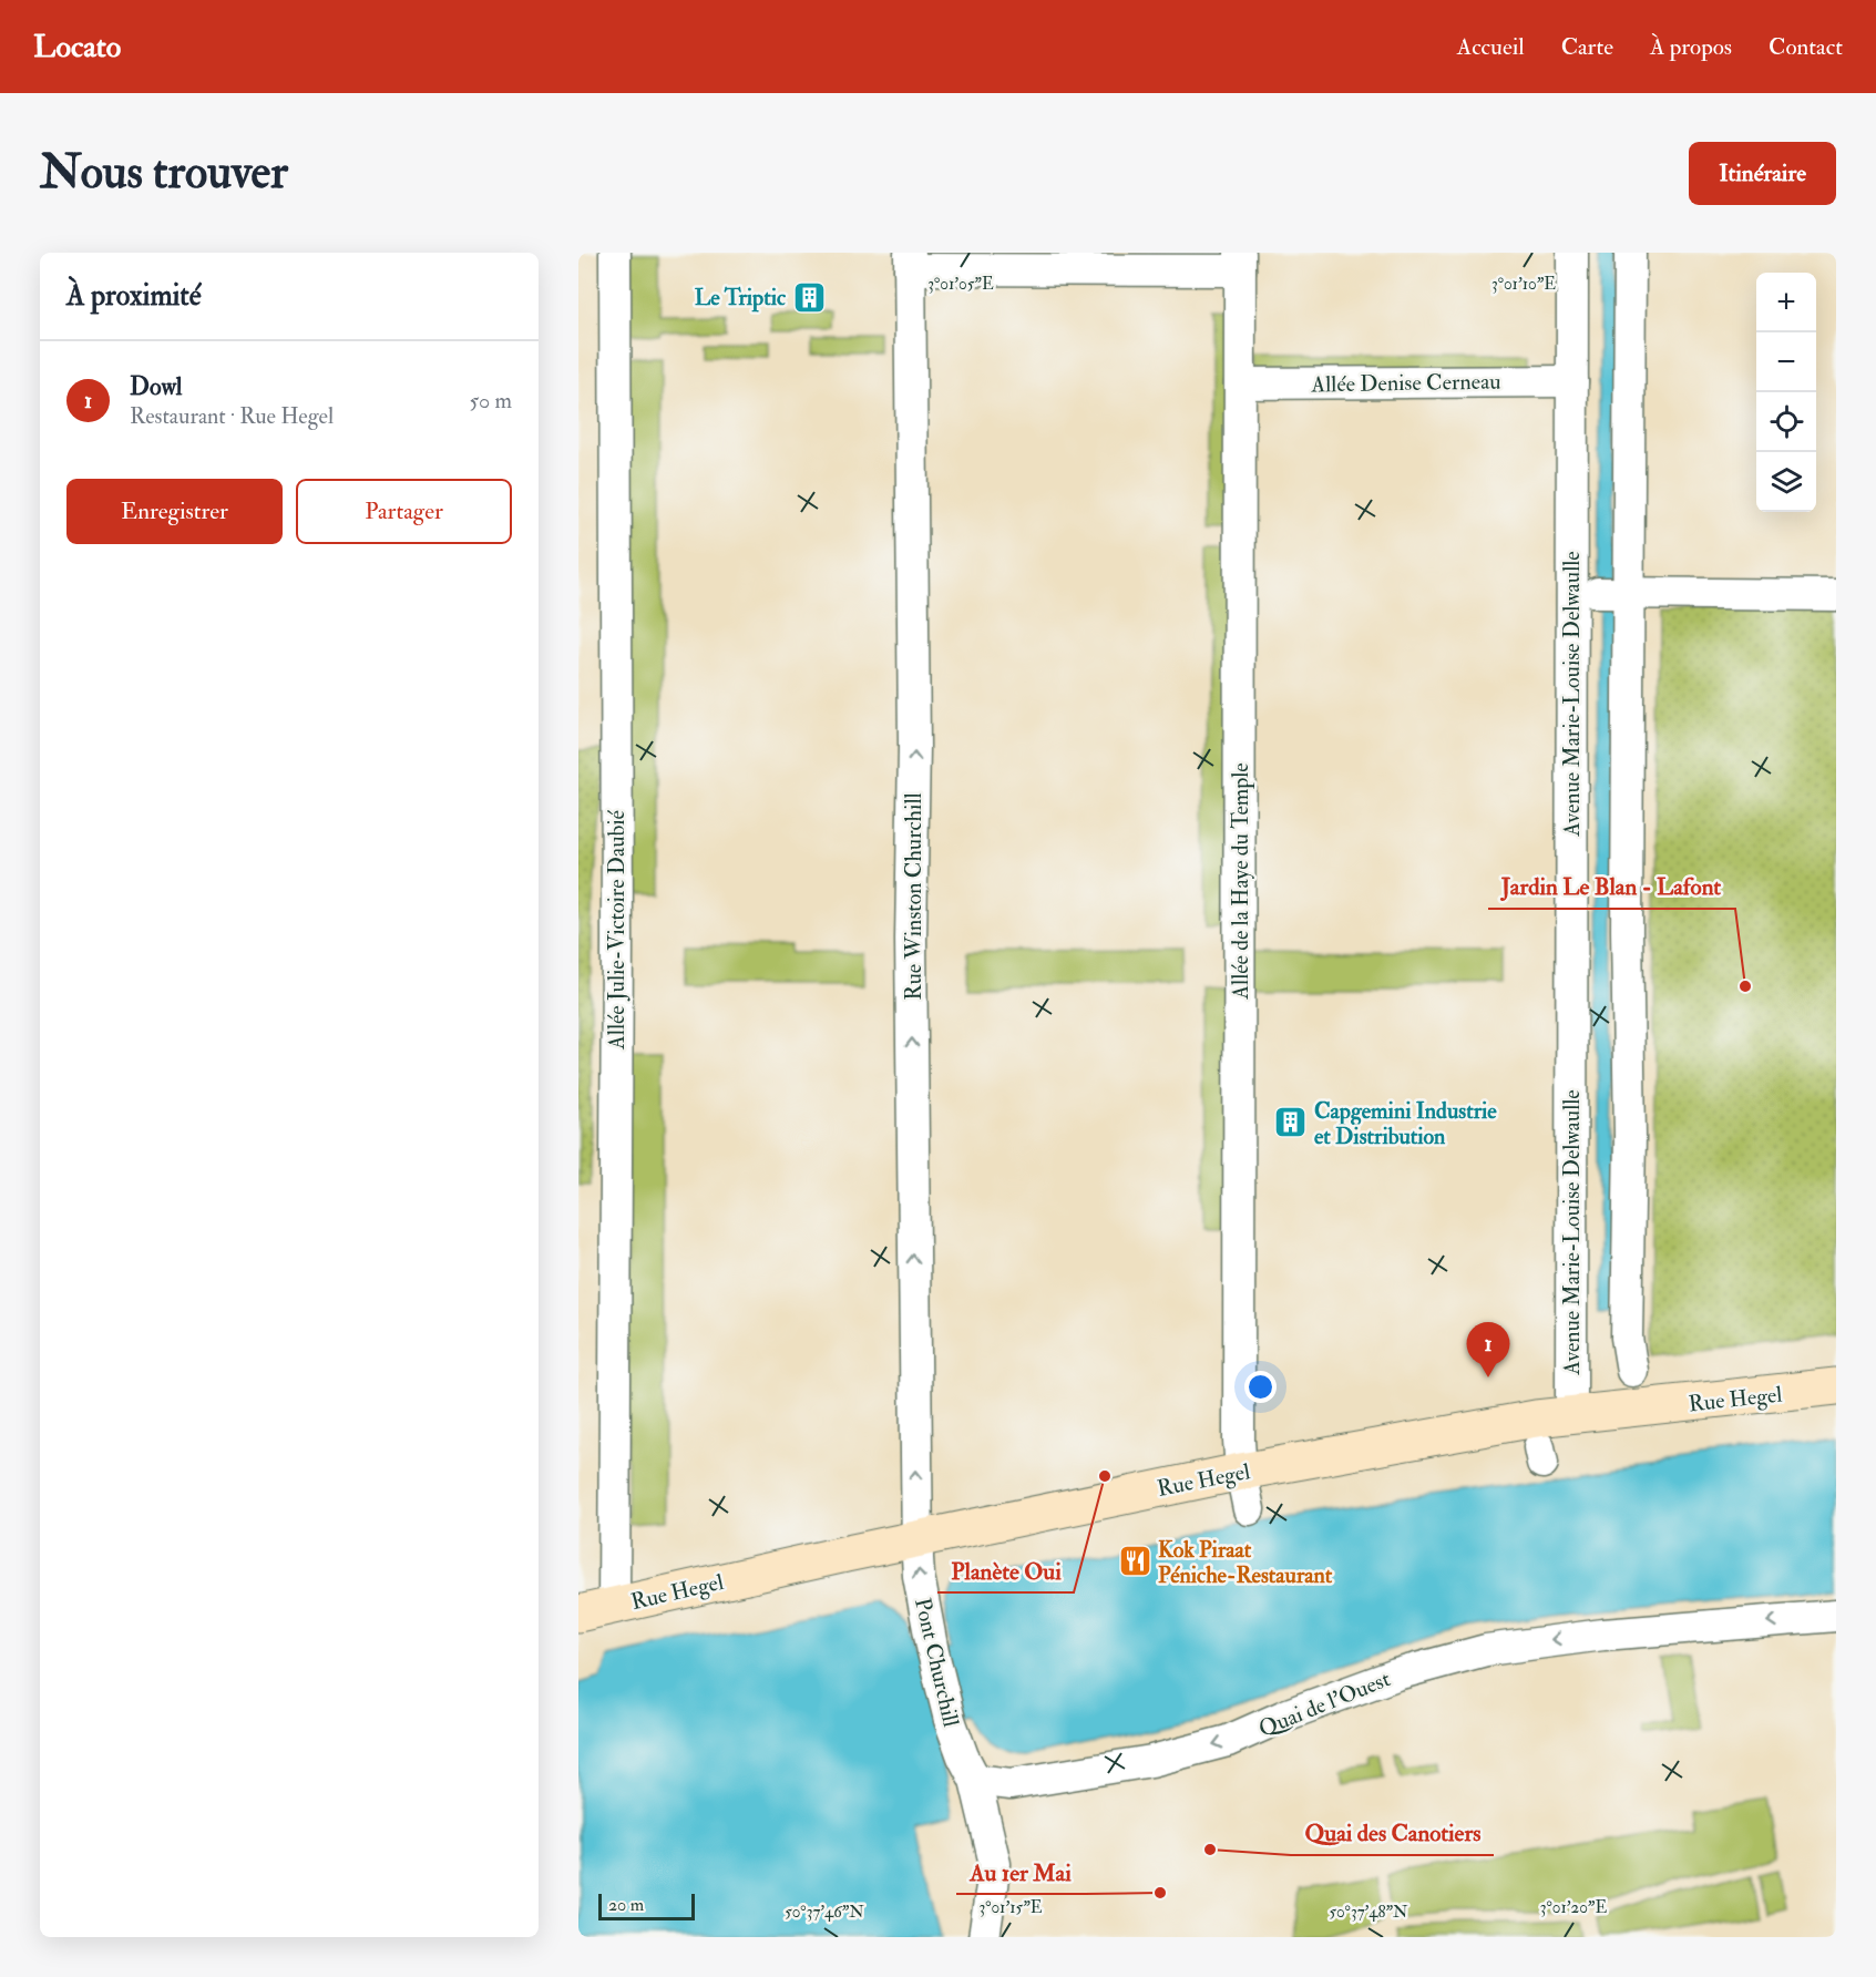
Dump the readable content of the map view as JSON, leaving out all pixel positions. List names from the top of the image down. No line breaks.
{"streets":{"street":["Allée Denise Cerneau","Avenue Marie-Louise Delwaulle","Allée de la Haye du Temple","Rue Winston Churchill","Allée Julie-Victoire Daubié","Rue Hegel","Pont Churchill","Quai de l'Ouest"]},"crossings":[["Allée Denise Cerneau","Avenue Marie-Louise Delwaulle"],["Allée Denise Cerneau","Allée de la Haye du Temple"],["Avenue Marie-Louise Delwaulle","Rue Hegel"],["Allée de la Haye du Temple","Rue Hegel"],["Rue Winston Churchill","Rue Hegel"],["Rue Winston Churchill","Pont Churchill"],["Allée Julie-Victoire Daubié","Rue Hegel"],["Rue Hegel","Pont Churchill"],["Pont Churchill","Quai de l'Ouest"]],"one_way":["Rue Winston Churchill","Pont Churchill","Quai de l'Ouest"],"places":{"building":["Le Triptic","Capgemini Industrie et Distribution"],"other":["Jardin Le Blan - Lafont","Planète Oui","Quai des Canotiers","Au 1er Mai"],"restaurant":["Kok Piraat Péniche-Restaurant"]},"scale_bar":"20 m","page":{"header":"Locato","nav":["Accueil","Carte","À propos","Contact"],"buttons":["Itinéraire",["Enregistrer","Partager"]],"title":"Nous trouver","heading":"À proximité","map_buttons":["+","−"],"list":[{"mark":"1","name":"Dowl","note":"Restaurant · Rue Hegel","value":"50 m"}],"pins":"1","scale":"20 m"},"coordinates":["3°01'10\"E","3°01'05\"E","3°01'15\"E","3°01'20\"E","50°37'46\"N","50°37'48\"N"]}
